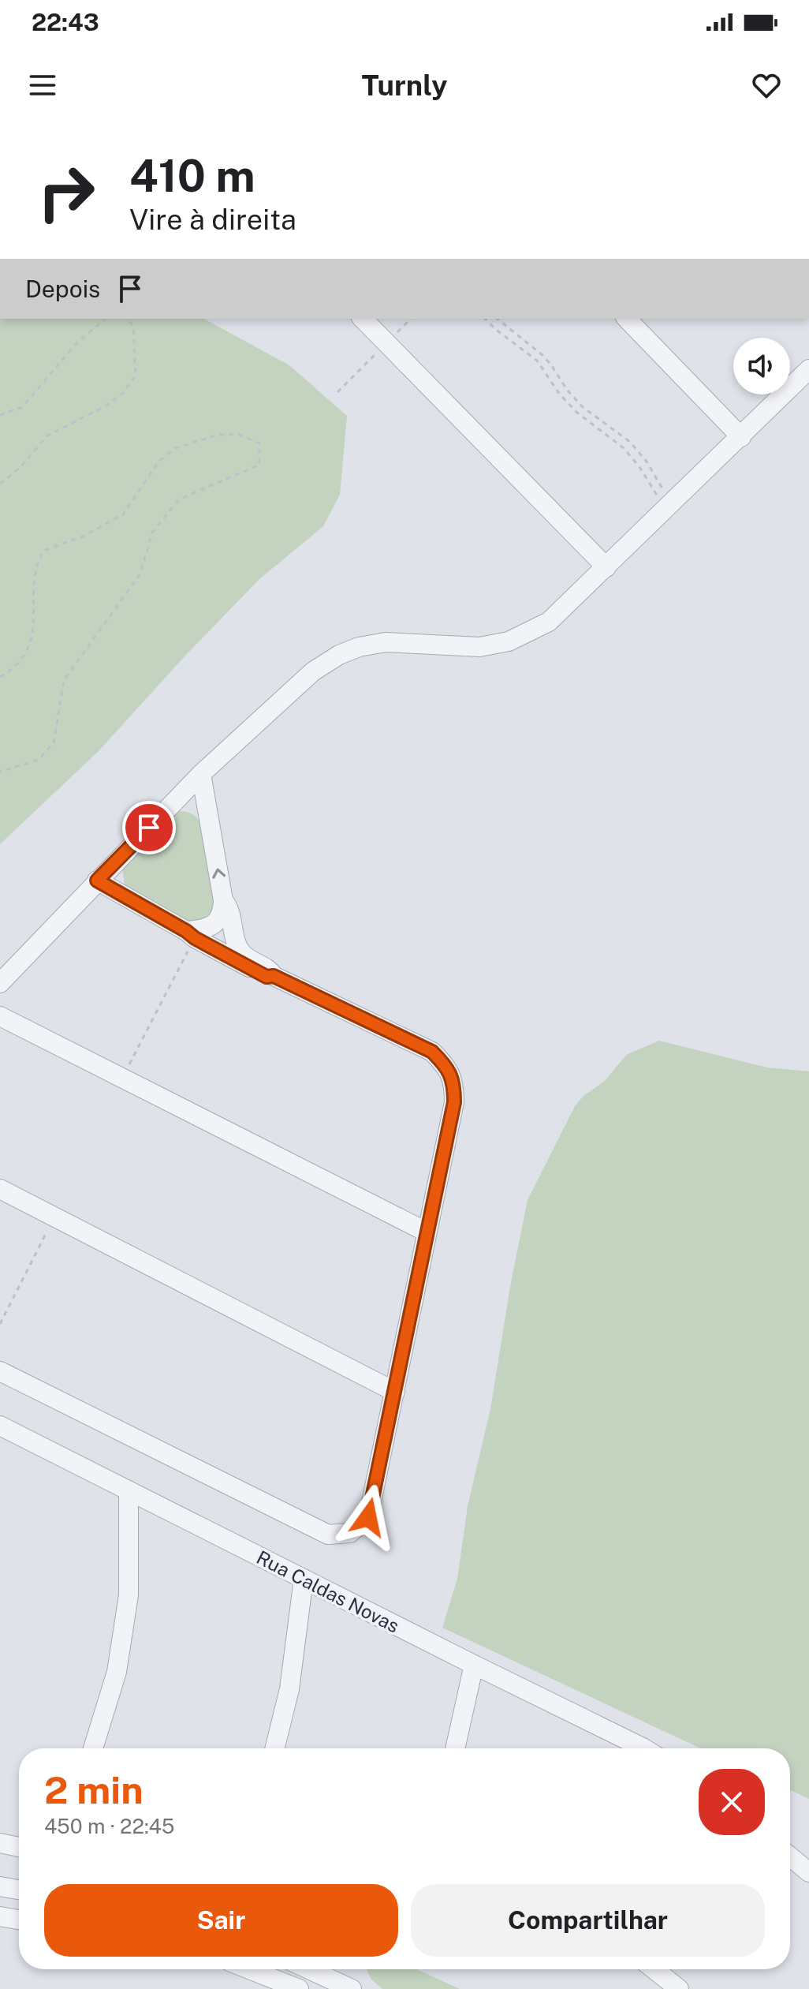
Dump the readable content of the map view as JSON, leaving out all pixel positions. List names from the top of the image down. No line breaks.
{"streets":{"street":["Rua Caldas Novas"]},"page":{"status":"22:43","header":"Turnly","turn":["410 m","Vire à direita"],"then":"Depois","heading":["2 min","450 m · 22:45"],"buttons":["Sair","Compartilhar"]}}
